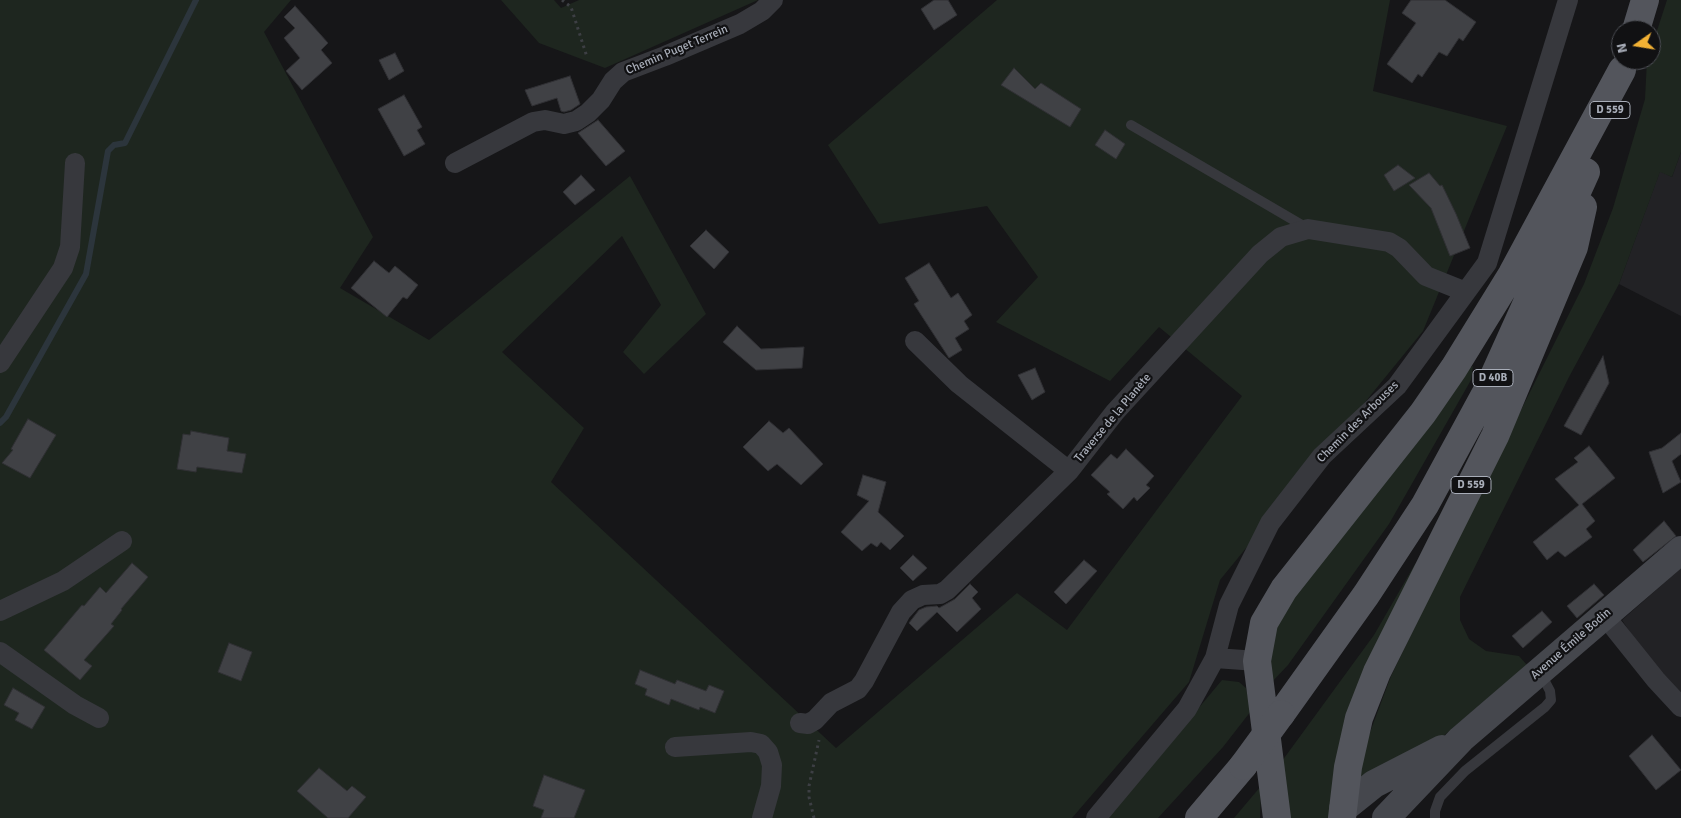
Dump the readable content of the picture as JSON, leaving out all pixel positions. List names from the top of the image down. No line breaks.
{"streets":{"main road":["D 559","D 40B"],"street":["Chemin Puget Terrein","Traverse de la Planète","Chemin des Arbouses","Avenue Émile Bodin"]},"crossings":[["D 559","D 40B"],["D 559","Avenue Émile Bodin"],["Traverse de la Planète","Chemin des Arbouses"]],"north":"left"}
